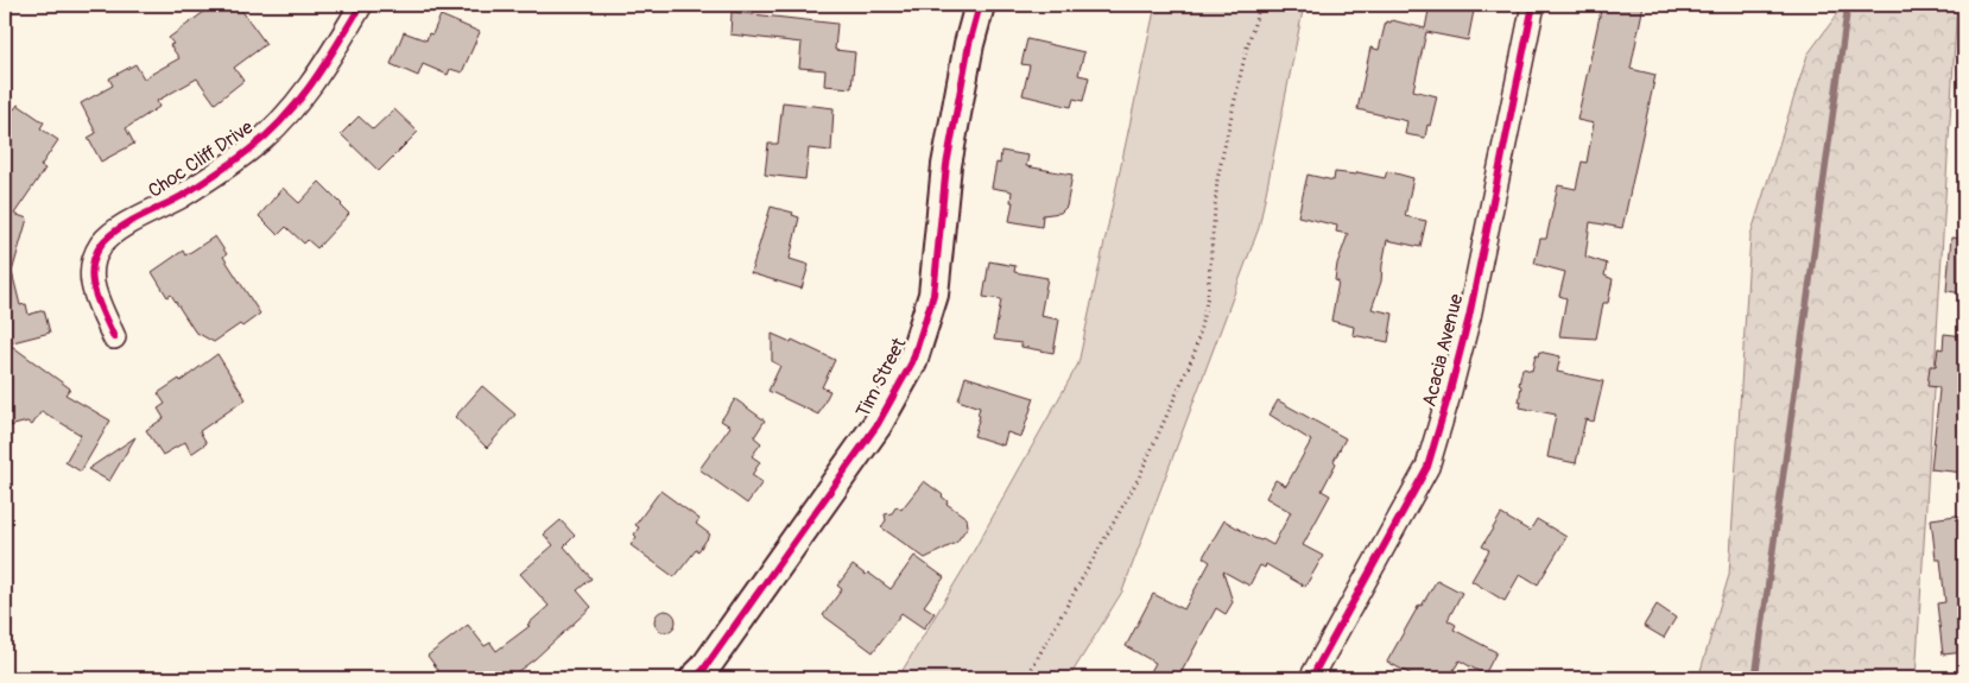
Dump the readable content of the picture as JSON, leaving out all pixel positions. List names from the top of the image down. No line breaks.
{"streets":{"street":["Choc Cliff Drive","Acacia Avenue","Tim Street"]}}
